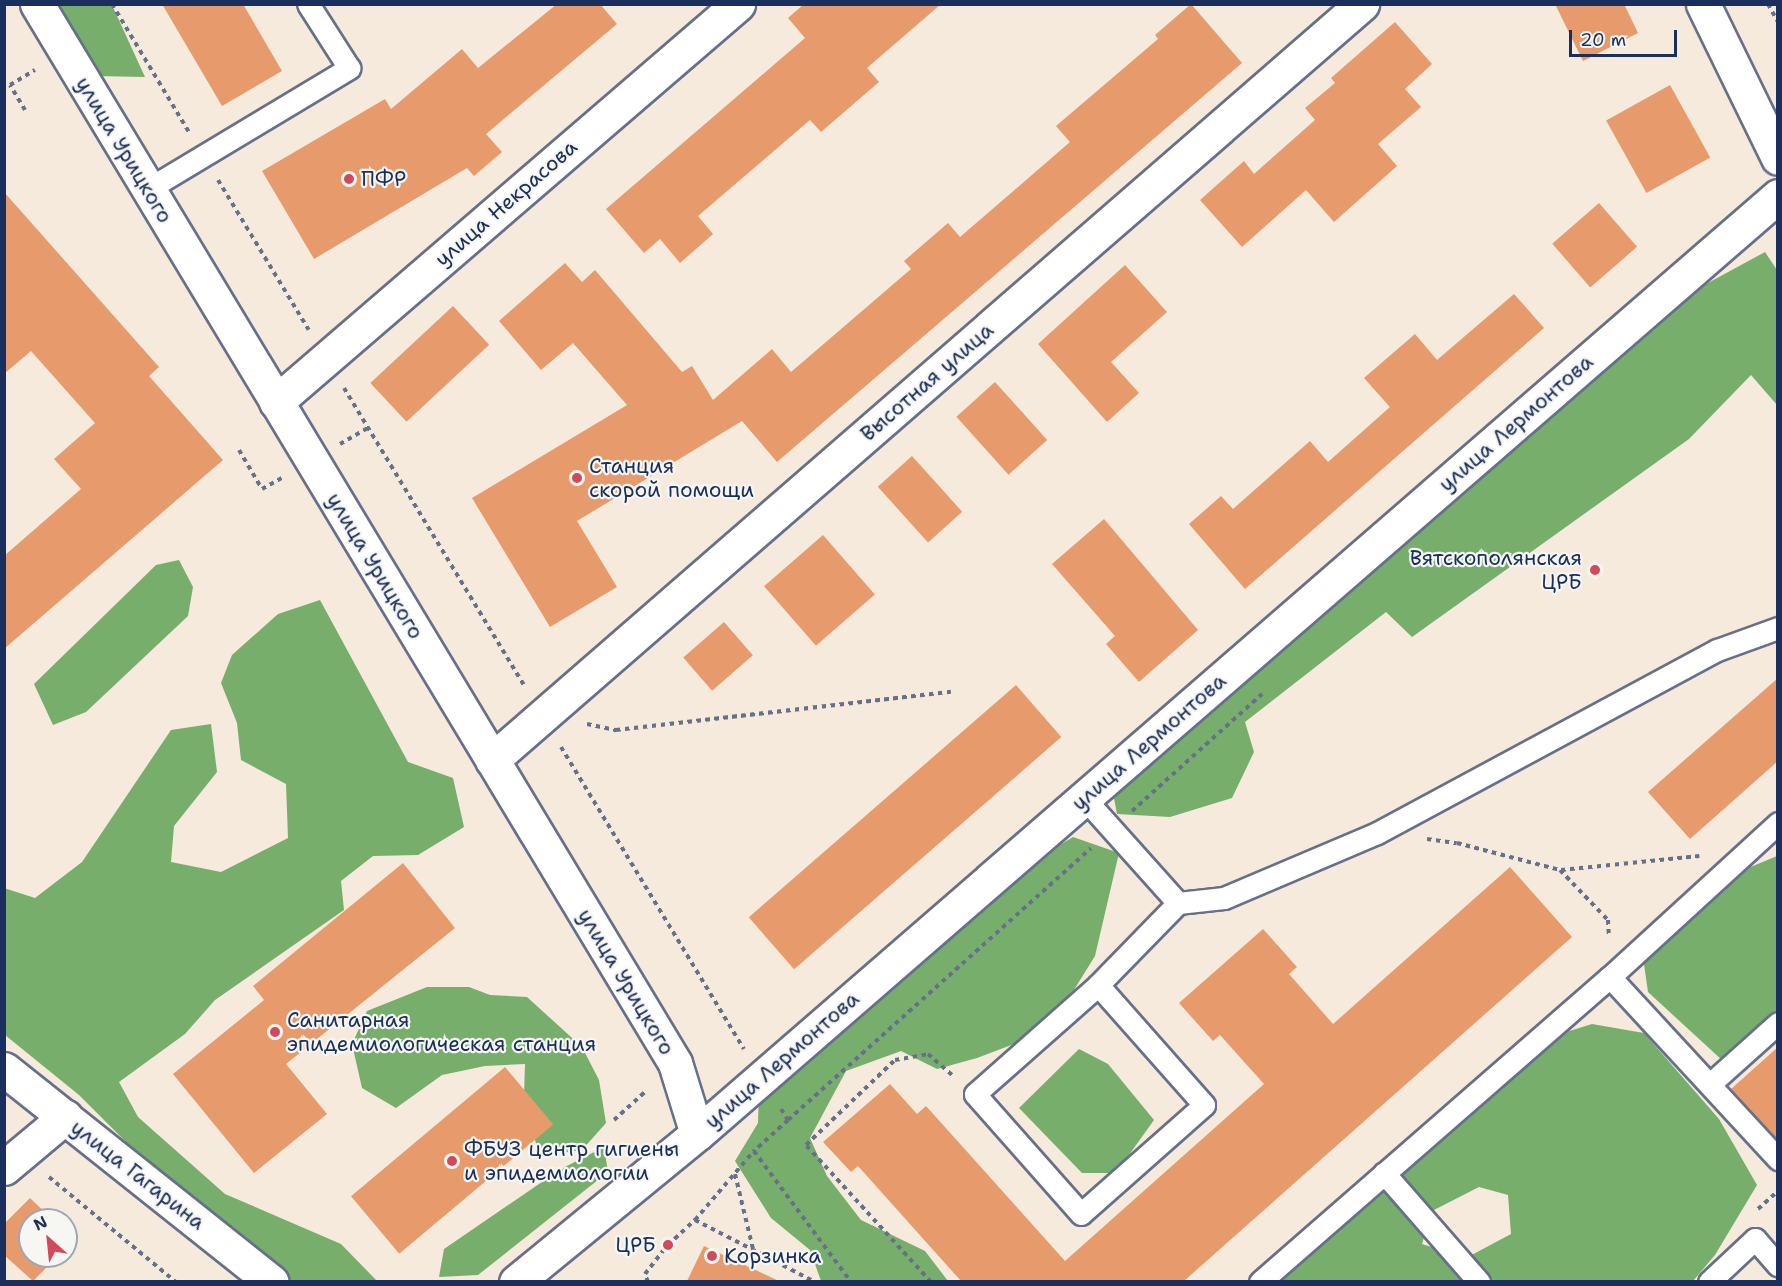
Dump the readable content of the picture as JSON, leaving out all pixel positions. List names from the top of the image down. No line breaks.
{"streets":{"street":["улица Урицкого","улица Некрасова","Высотная улица","улица Лермонтова","улица Гагарина"]},"crossings":[["улица Урицкого","улица Некрасова"],["улица Урицкого","Высотная улица"],["улица Урицкого","улица Лермонтова"]],"places":["ПФР","Станция скорой помощи","Вятскополянская ЦРБ","Санитарная эпидемиологическая станция","ФБУЗ центр гигиены и эпидемиологии","ЦРБ","Корзинка"],"scale_bar":"20 m","north":"top left"}
